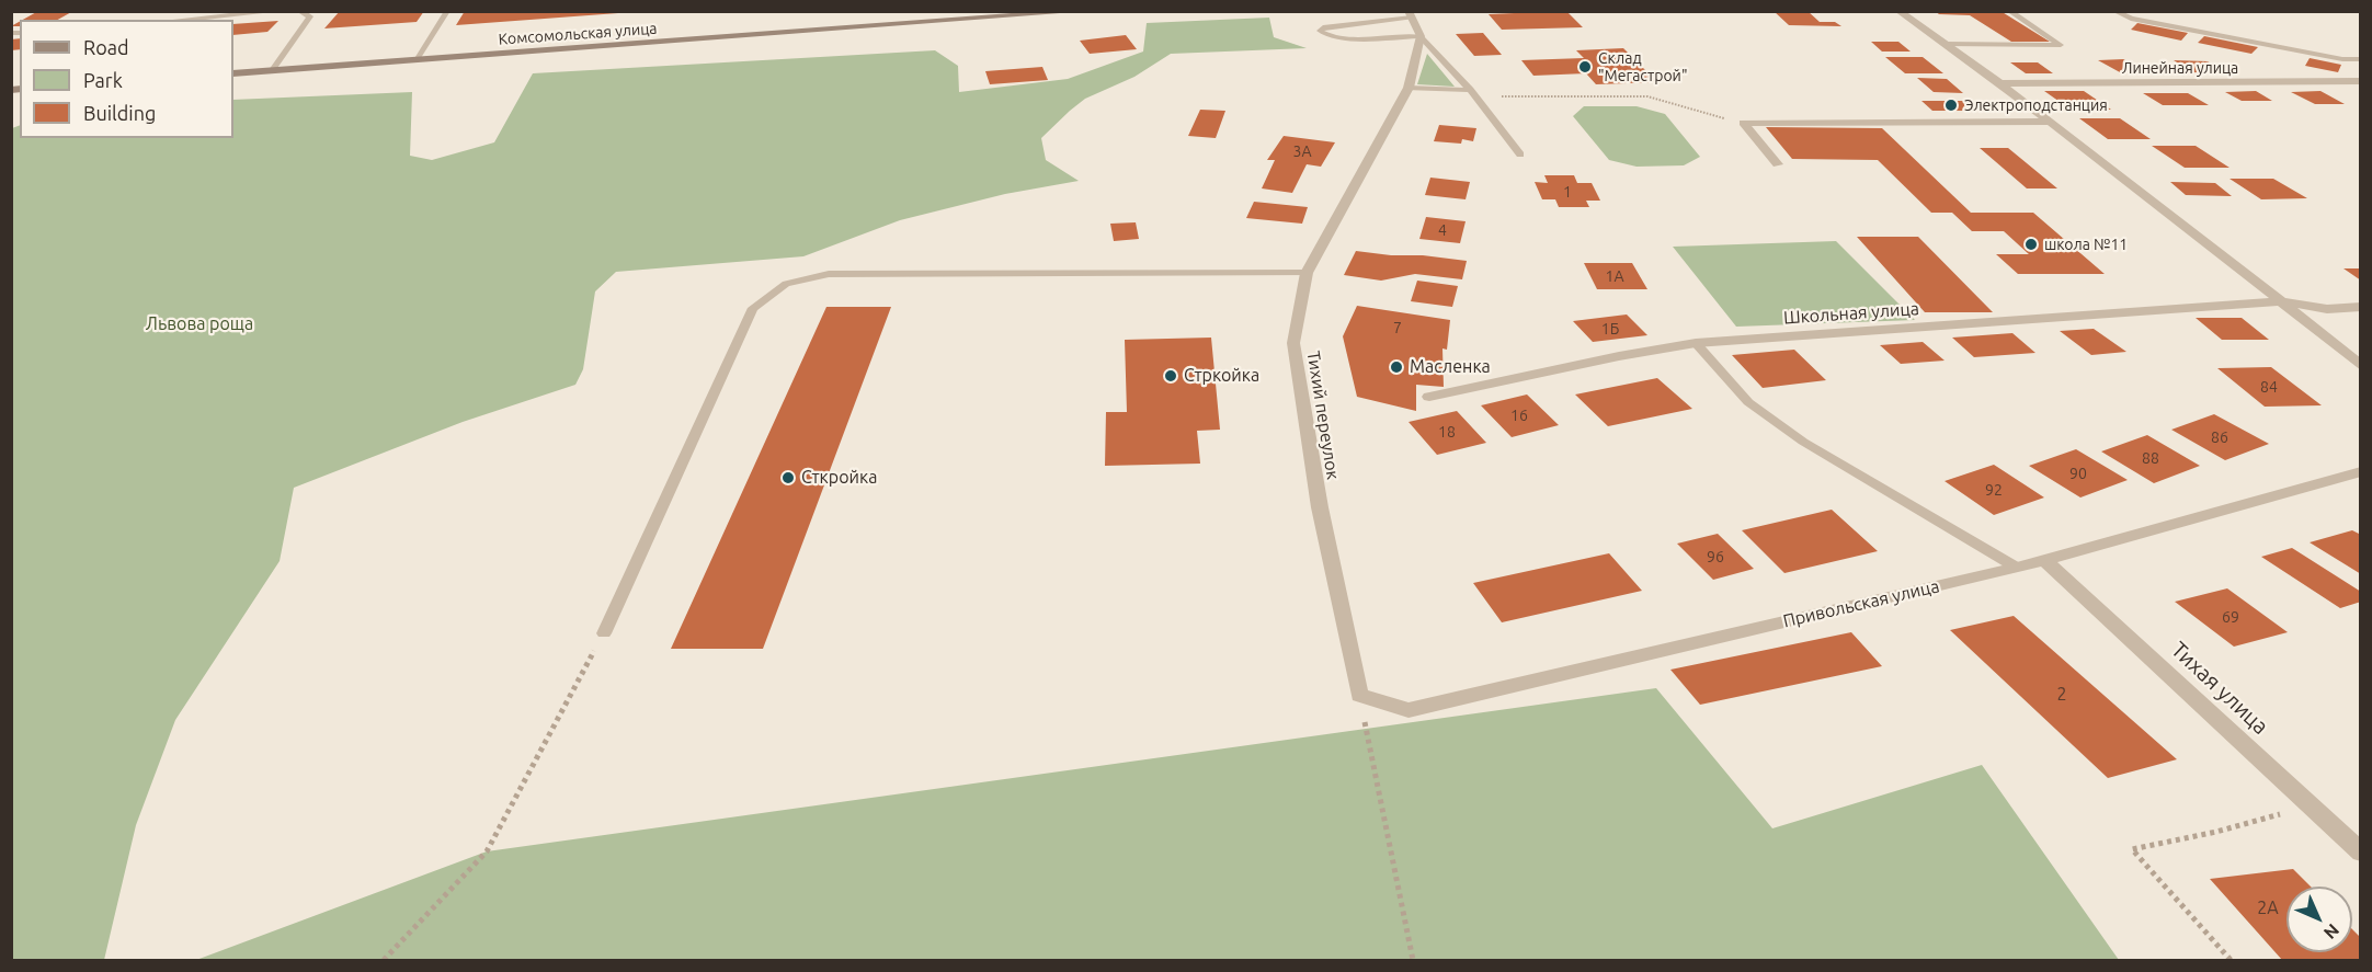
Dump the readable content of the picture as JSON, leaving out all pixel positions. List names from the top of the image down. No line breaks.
{"streets":{"main road":["Комсомольская улица"],"street":["Линейная улица","Школьная улица","Тихий переулок","Привольская улица","Тихая улица"]},"crossings":[["Линейная улица","Школьная улица"],["Тихий переулок","Привольская улица"],["Привольская улица","Тихая улица"]],"parks":["Львова роща"],"places":["Склад \"Мегастрой\"","Электроподстанция","школа №11","Масленка","Стркойка","Сткройка"],"house_numbers":["3А","1","4","1А","7","1Б","84","16","18","86","88","90","92","96","69","2","2А"],"legend":["Road","Park","Building"],"north":"bottom right"}
